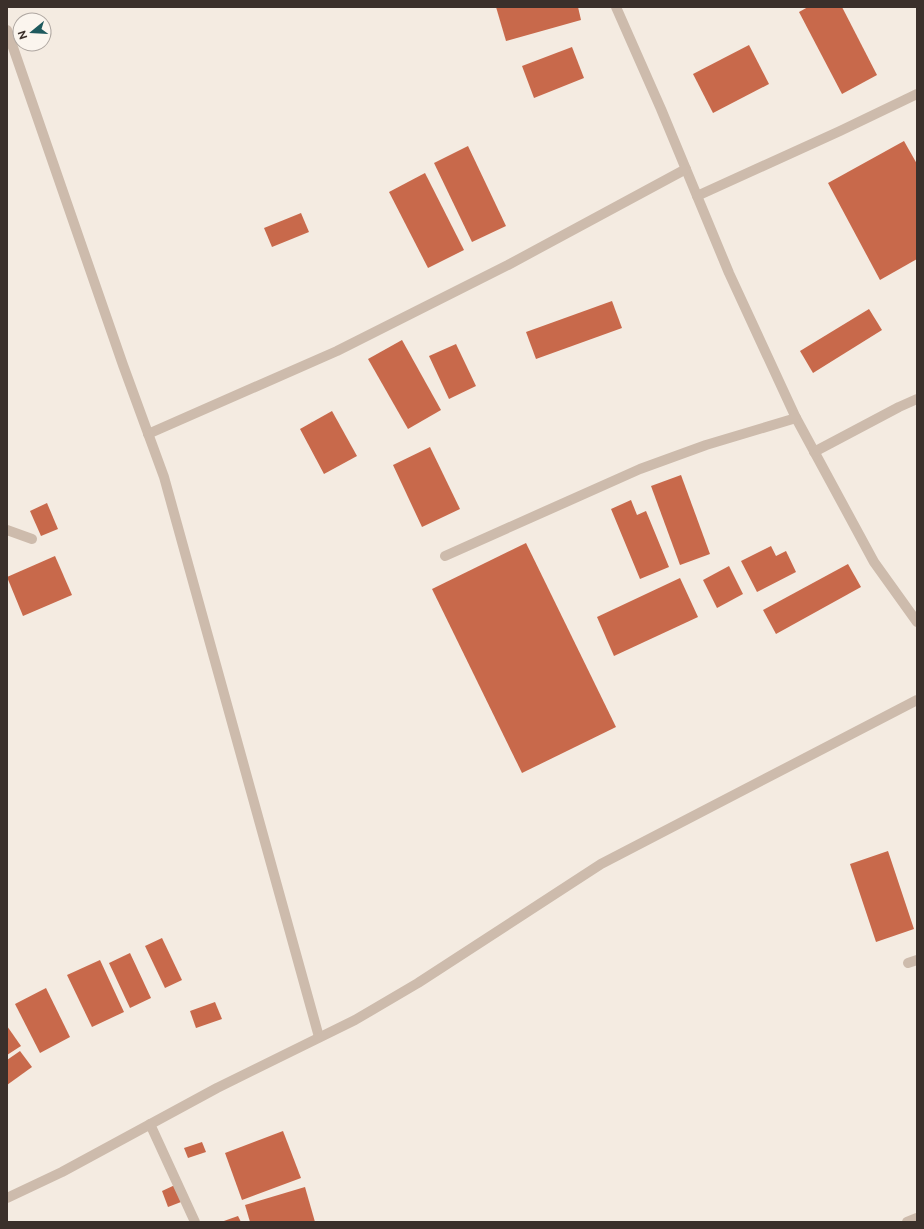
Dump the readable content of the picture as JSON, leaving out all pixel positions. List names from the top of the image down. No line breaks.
{"north":"left"}
